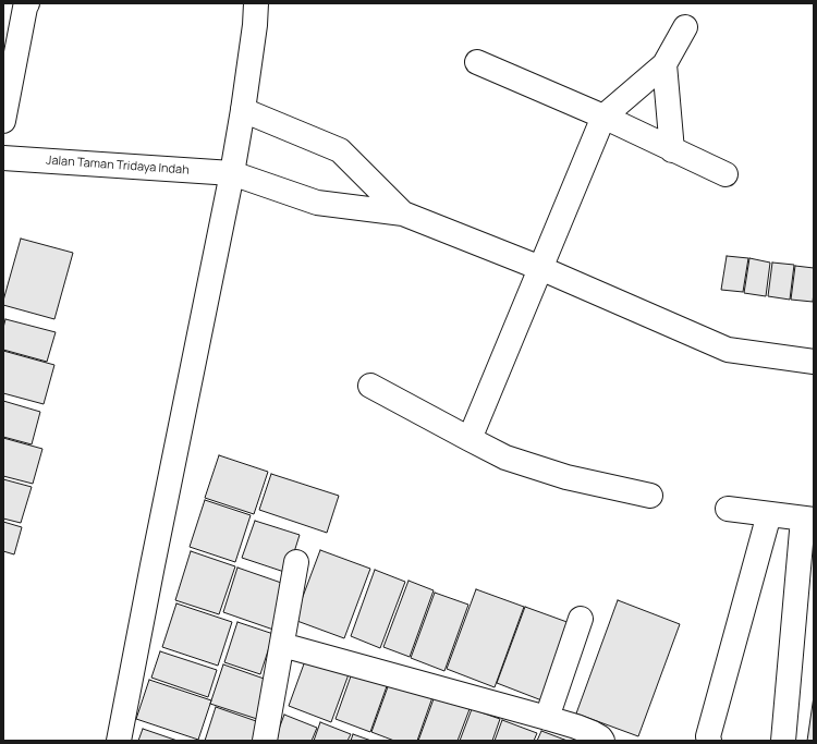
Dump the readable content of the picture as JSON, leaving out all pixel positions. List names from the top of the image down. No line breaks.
{"streets":{"street":["Jalan Taman Tridaya Indah"]}}
